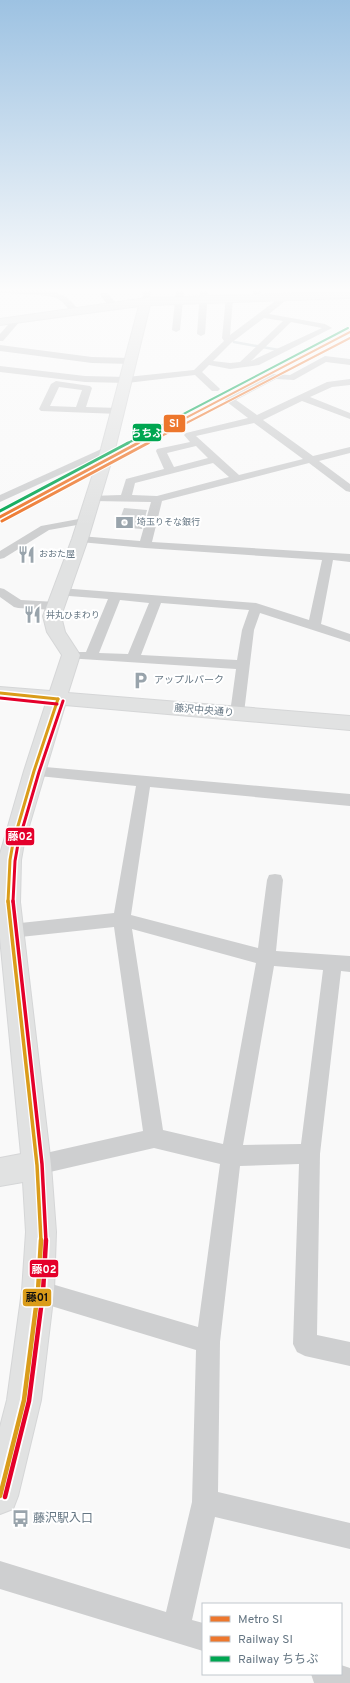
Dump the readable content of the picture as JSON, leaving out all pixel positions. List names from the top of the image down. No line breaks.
{"streets":{"street":["藤沢中央通り"]},"places":{"bank":["埼玉りそな銀行"],"restaurant":["おおた屋","丼丸ひまわり"],"parking":["アップルパーク"],"bus stop":["藤沢駅入口"]},"lines":["metro line SI","rail line SI","rail line ちちぶ","transit line 藤01","transit line 藤02"],"legend":["Metro SI","Railway SI","Railway ちちぶ"]}
